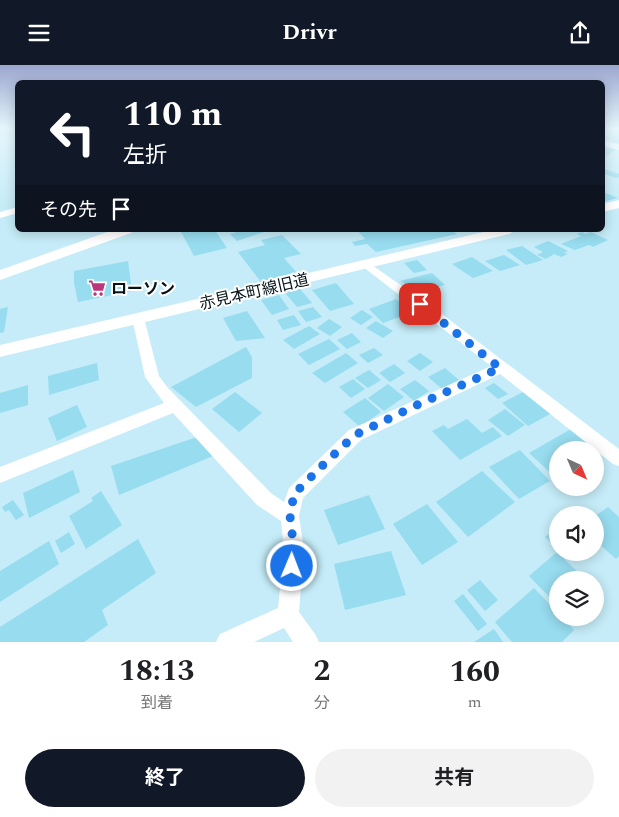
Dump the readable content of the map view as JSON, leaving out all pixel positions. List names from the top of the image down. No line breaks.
{"streets":{"street":["赤見本町線旧道"]},"places":{"supermarket":["ローソン"]},"north":"bottom right","page":{"header":"Drivr","turn":["110 m","左折"],"then":"その先","eta":["18:13","到着","2","分","160","m"],"buttons":["終了","共有"]}}
